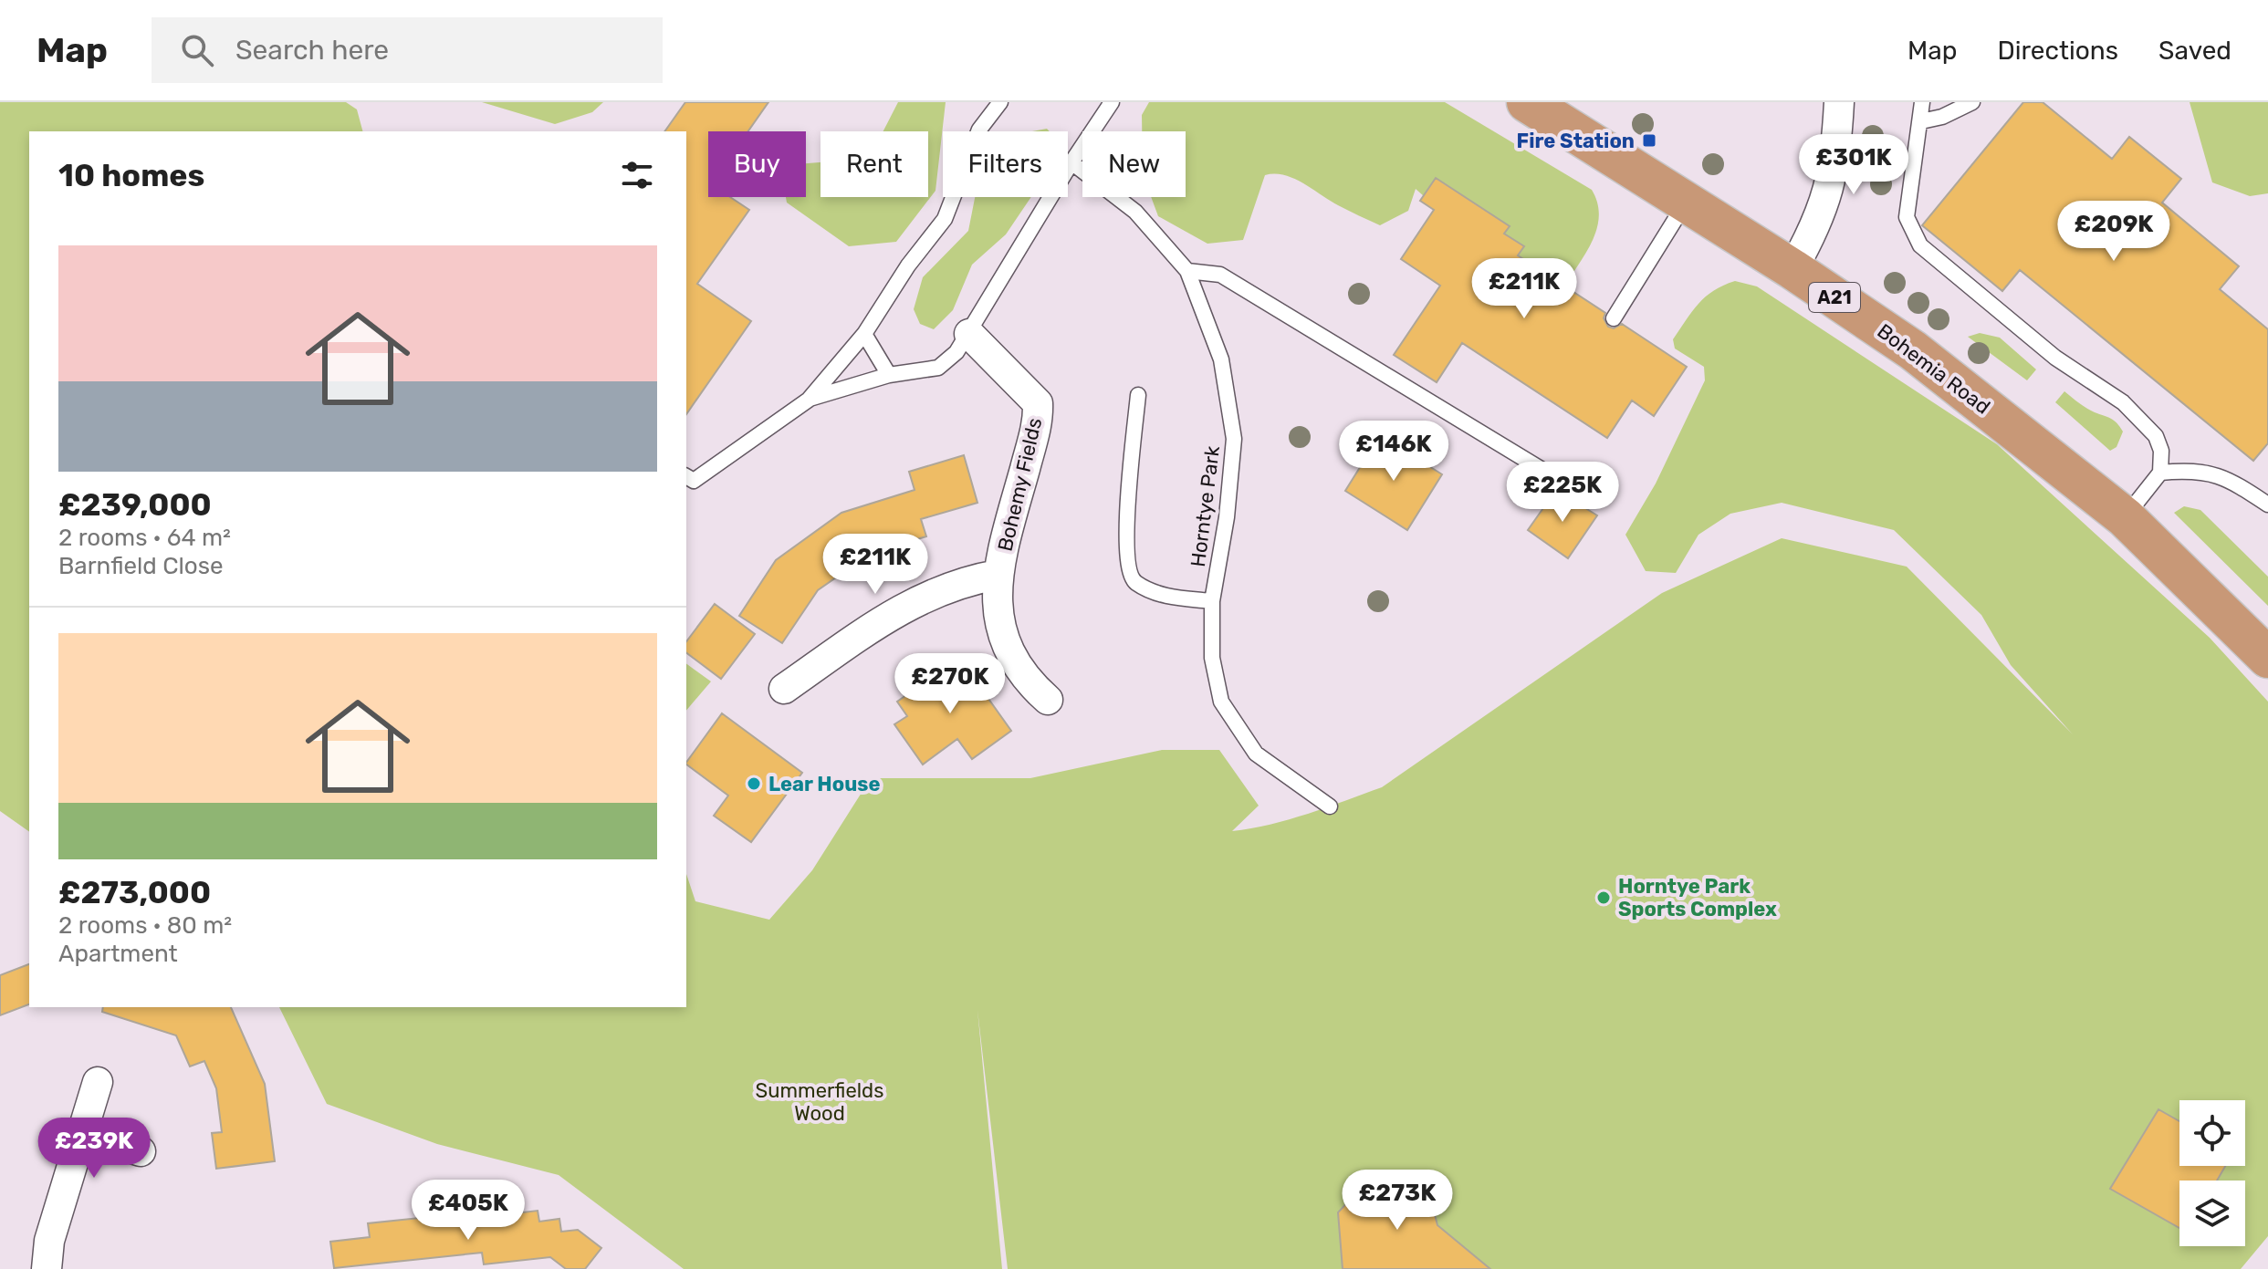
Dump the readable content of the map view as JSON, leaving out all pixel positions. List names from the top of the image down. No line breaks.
{"streets":{"highway":["A21","Bohemia Road"],"street":["Bohemy Fields"],"lane":["Horntye Park"]},"parks":["Summerfields Wood"],"places":{"transit":["Fire Station"],"other":["Lear House","Horntye Park Sports Complex"]},"page":{"header":"Map","search":"Search here","nav":["Map","Directions","Saved"],"chip":["Buy","Rent","Filters","New"],"heading":"10 homes","price":["£301K","£209K","£211K","£146K","£225K","£211K","£270K","£239K","£273K","£405K"],"list":[{"name":"£239,000","note":"2 rooms · 64 m² · Barnfield Close"},{"name":"£273,000","note":"2 rooms · 80 m² · Apartment"}]}}
